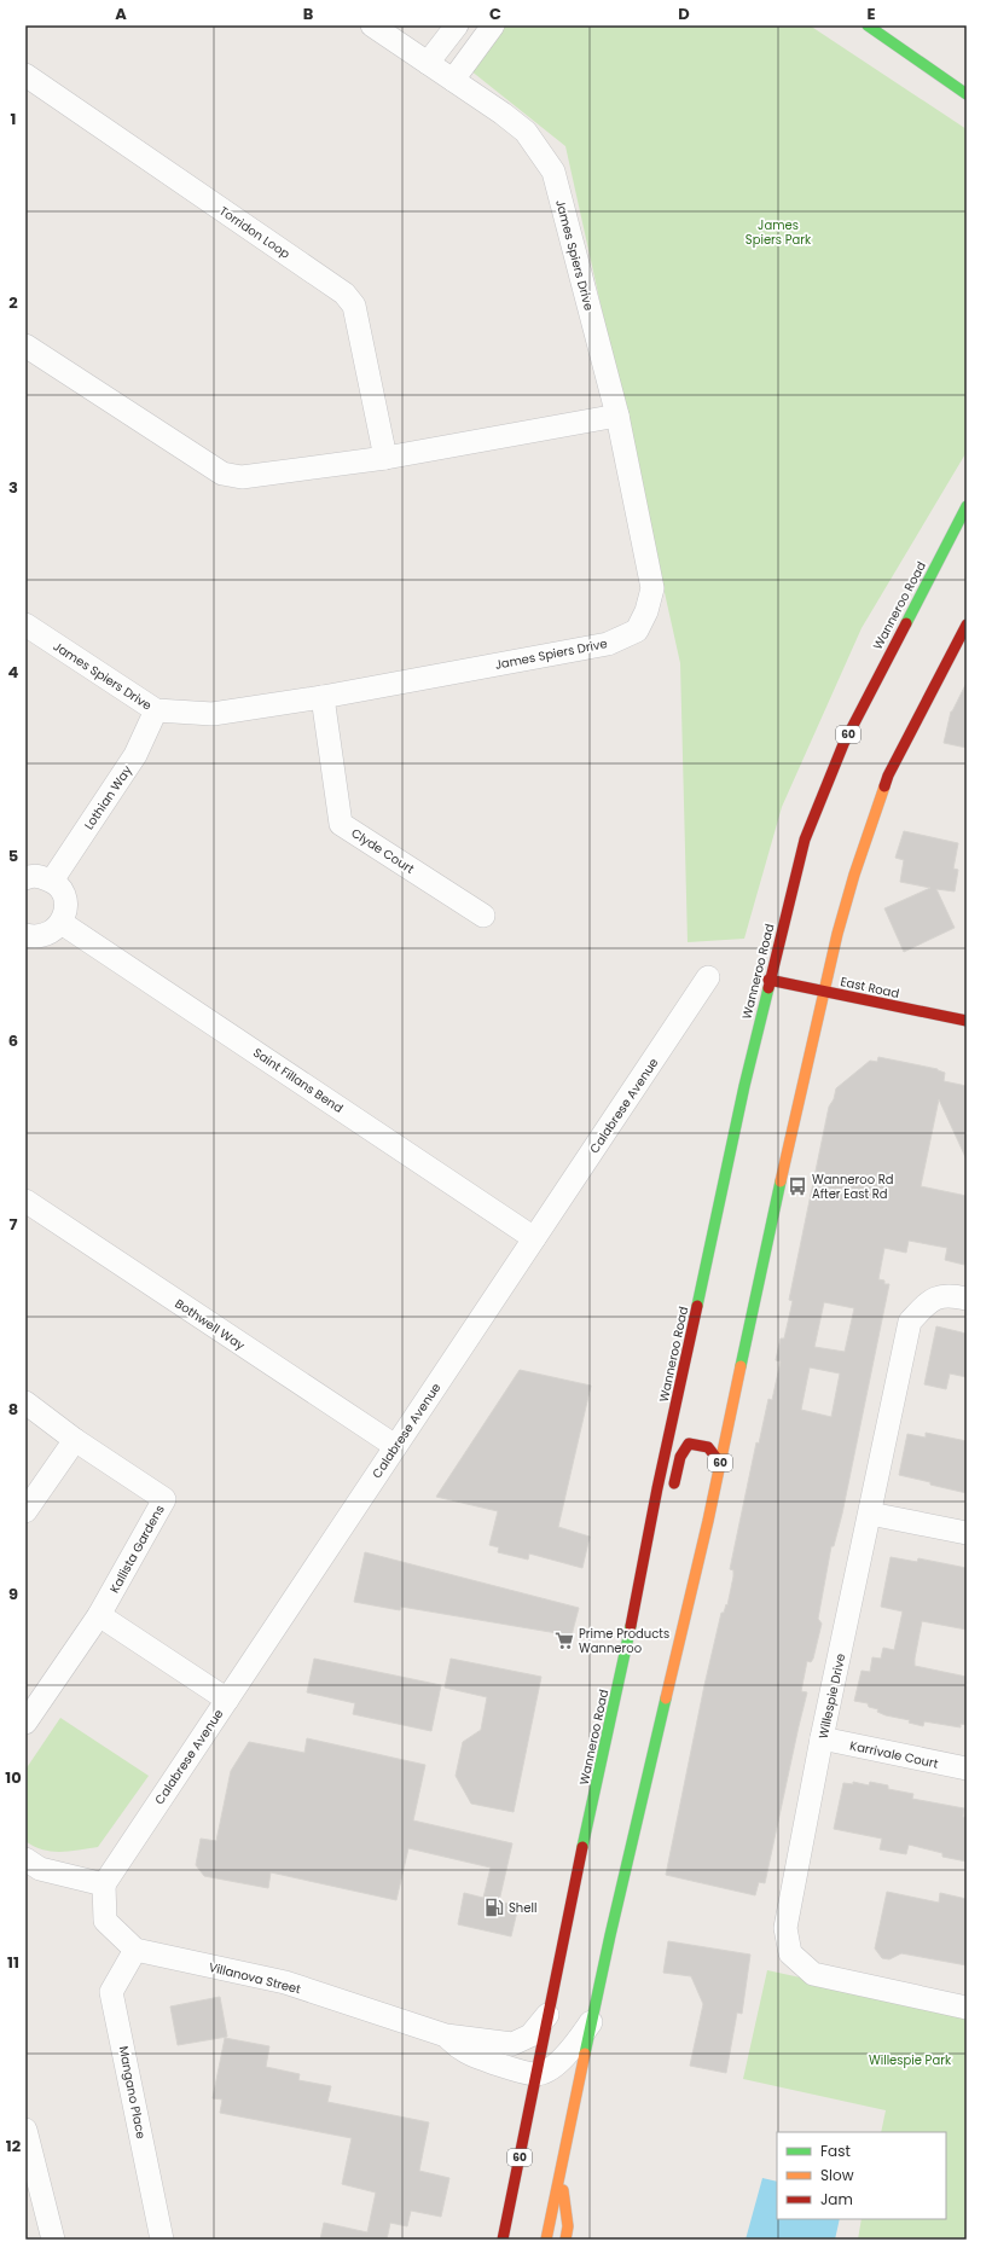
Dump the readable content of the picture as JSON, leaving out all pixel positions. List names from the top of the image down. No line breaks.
{"streets":{"main road":["Wanneroo Road","60","East Road"],"street":["Torridon Loop","James Spiers Drive","Lothian Way","Clyde Court","Saint Fillans Bend","Calabrese Avenue","Bothwell Way","Kallista Gardens","Willespie Drive","Karrivale Court","Villanova Street","Mangano Place"]},"crossings":[["James Spiers Drive","Lothian Way"],["James Spiers Drive","Clyde Court"],["Wanneroo Road","60"],["Wanneroo Road","East Road"],["Wanneroo Road","Villanova Street"],["60","East Road"],["Saint Fillans Bend","Calabrese Avenue"],["Calabrese Avenue","Bothwell Way"],["Willespie Drive","Karrivale Court"],["Villanova Street","Mangano Place"]],"parks":["James Spiers Park","Willespie Park"],"places":{"bus stop":["Wanneroo Rd After East Rd"],"supermarket":["Prime Products Wanneroo"],"fuel station":["Shell"]},"legend":["Fast","Slow","Jam"],"grid":{"columns":["A","B","C","D","E"],"rows":["1","2","3","4","5","6","7","8","9","10","11","12"]}}
